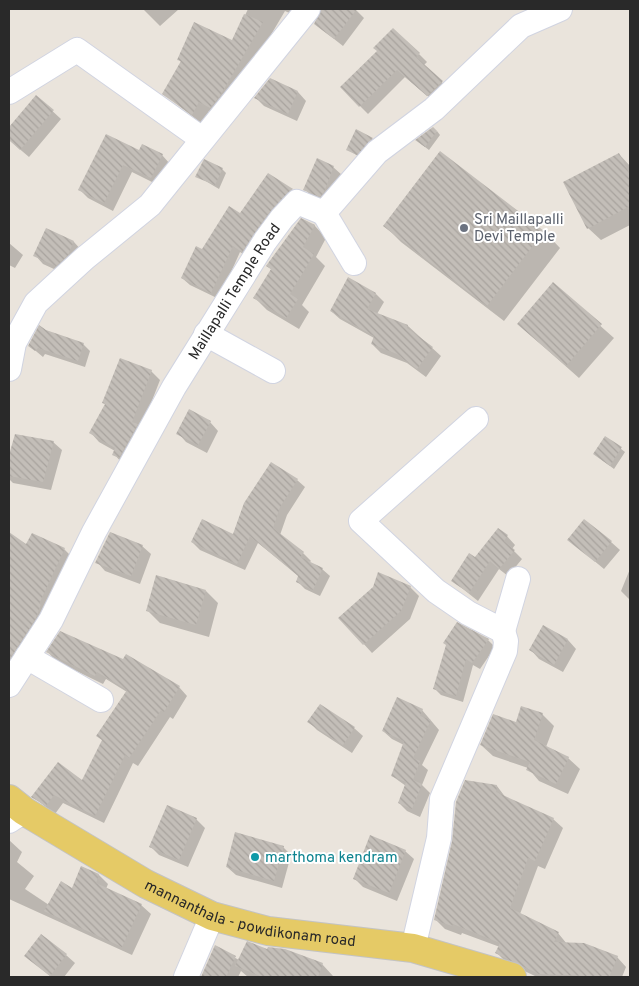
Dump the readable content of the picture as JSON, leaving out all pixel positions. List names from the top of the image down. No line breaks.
{"streets":{"main road":["mannanthala - powdikonam road"],"street":["Maillapalli Temple Road"]},"places":["Sri Maillapalli Devi Temple","marthoma kendram"]}
